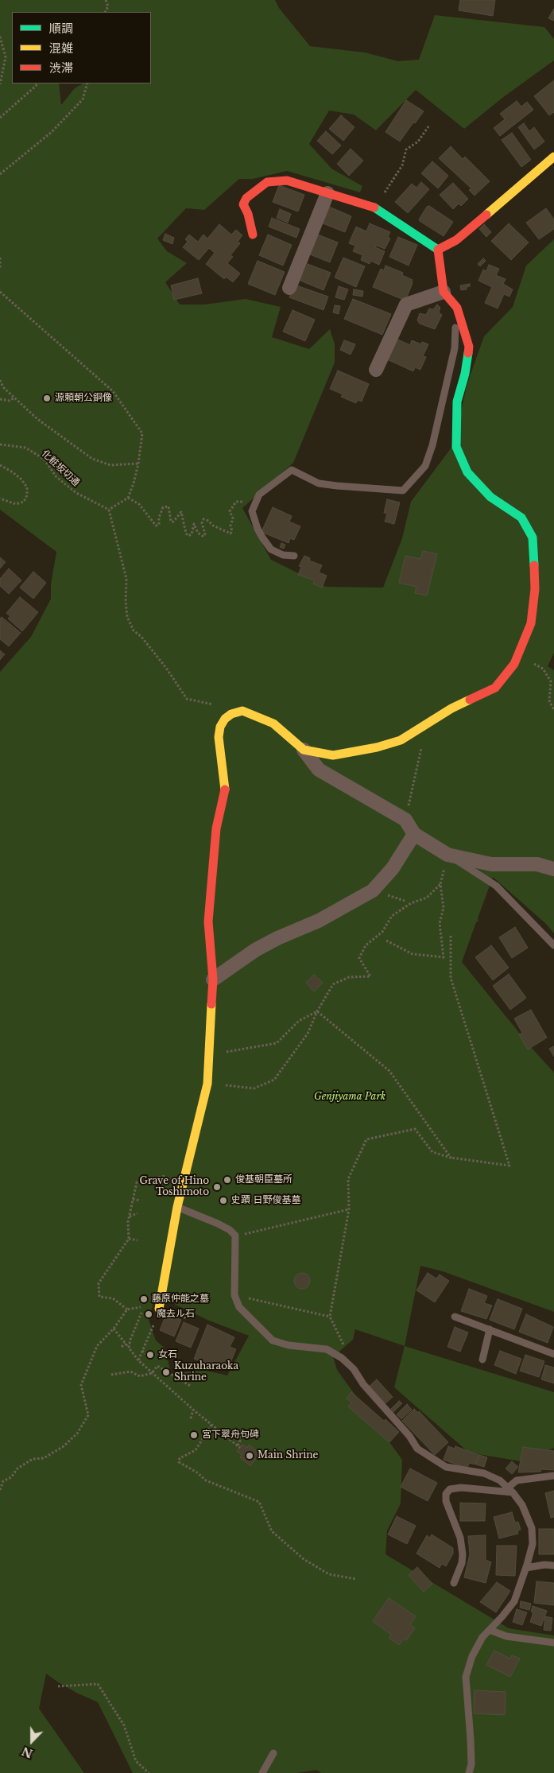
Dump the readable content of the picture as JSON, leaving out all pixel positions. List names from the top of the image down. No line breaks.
{"streets":{"path":["化粧坂切通"]},"parks":["Genjiyama Park"],"places":["源頼朝公銅像","俊基朝臣墓所","Grave of Hino Toshimoto","史蹟 日野俊基墓","藤原仲能之墓","魔去ル石","女石","Kuzuharaoka Shrine","宮下翠舟句碑","Main Shrine"],"legend":["順調","混雑","渋滞"],"north":"bottom"}
